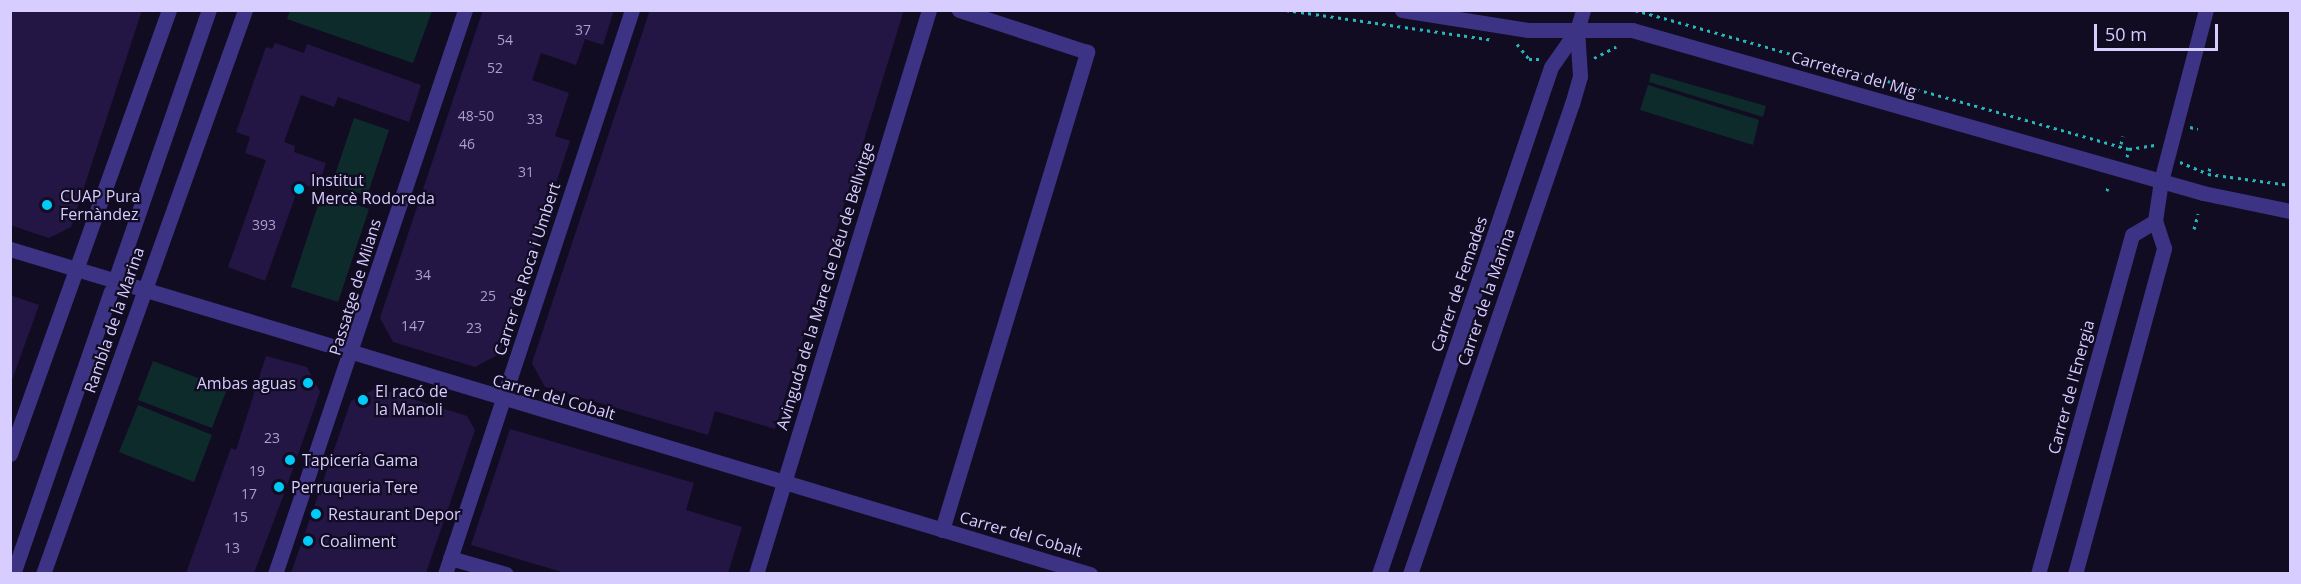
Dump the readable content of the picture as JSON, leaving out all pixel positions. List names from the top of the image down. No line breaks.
{"streets":{"street":["Carretera del Mig","Carrer de Roca i Umbert","Carrer de Femades","Avinguda de la Mare de Déu de Bellvitge","Passatge de Milans","Carrer de la Marina","Rambla de la Marina","Carrer de l'Energia","Carrer del Cobalt"]},"crossings":[["Carretera del Mig","Carrer de Femades"],["Carretera del Mig","Carrer de la Marina"],["Carrer de Roca i Umbert","Carrer del Cobalt"],["Carrer de Femades","Carrer de la Marina"],["Avinguda de la Mare de Déu de Bellvitge","Carrer del Cobalt"],["Passatge de Milans","Carrer del Cobalt"],["Rambla de la Marina","Carrer del Cobalt"]],"places":["Institut Mercè Rodoreda","CUAP Pura Fernàndez","Ambas aguas","El racó de la Manoli","Tapicería Gama","Perruqueria Tere","Restaurant Depor","Coaliment"],"house_numbers":["37","54","52","48-50","33","46","31","393","34","25","147","23","23","19","17","15","13"],"scale_bar":"50 m"}
